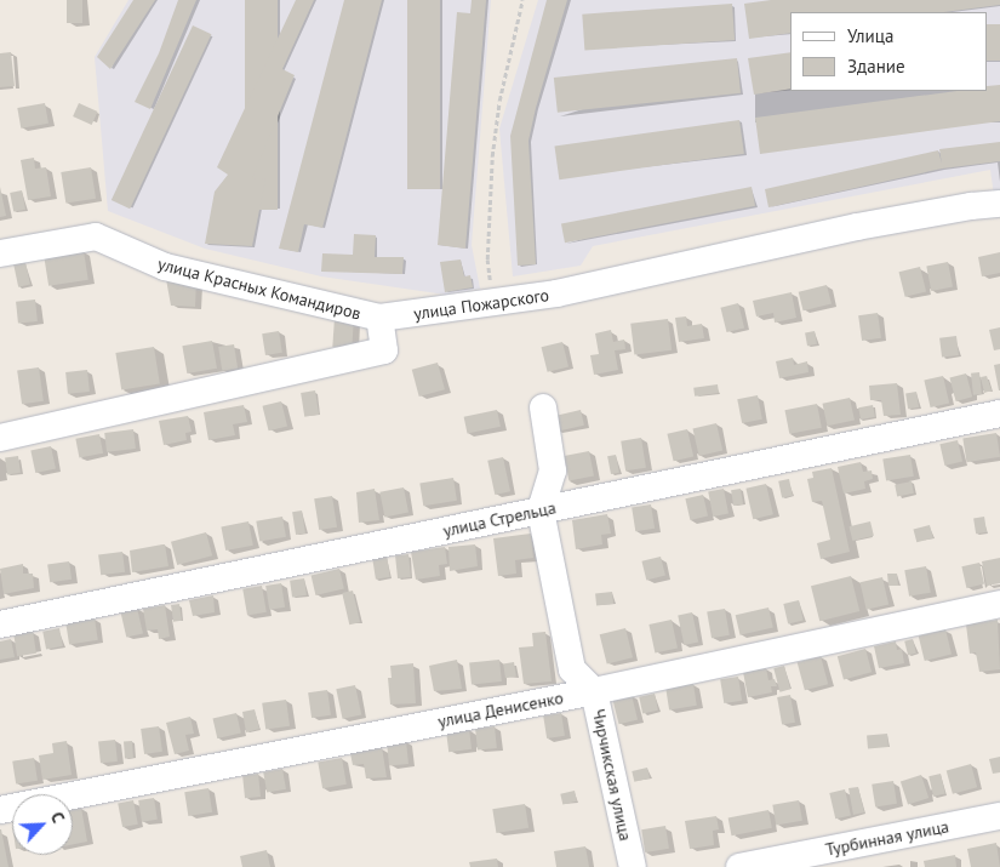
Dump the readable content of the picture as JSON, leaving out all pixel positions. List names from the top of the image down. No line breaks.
{"streets":{"street":["улица Красных Командиров","улица Пожарского","улица Стрельца","улица Денисенко","Чирчикская улица","Турбинная улица"]},"crossings":[["улица Красных Командиров","улица Пожарского"],["улица Стрельца","Чирчикская улица"],["улица Денисенко","Чирчикская улица"]],"legend":["Улица","Здание"],"north":"top right"}
